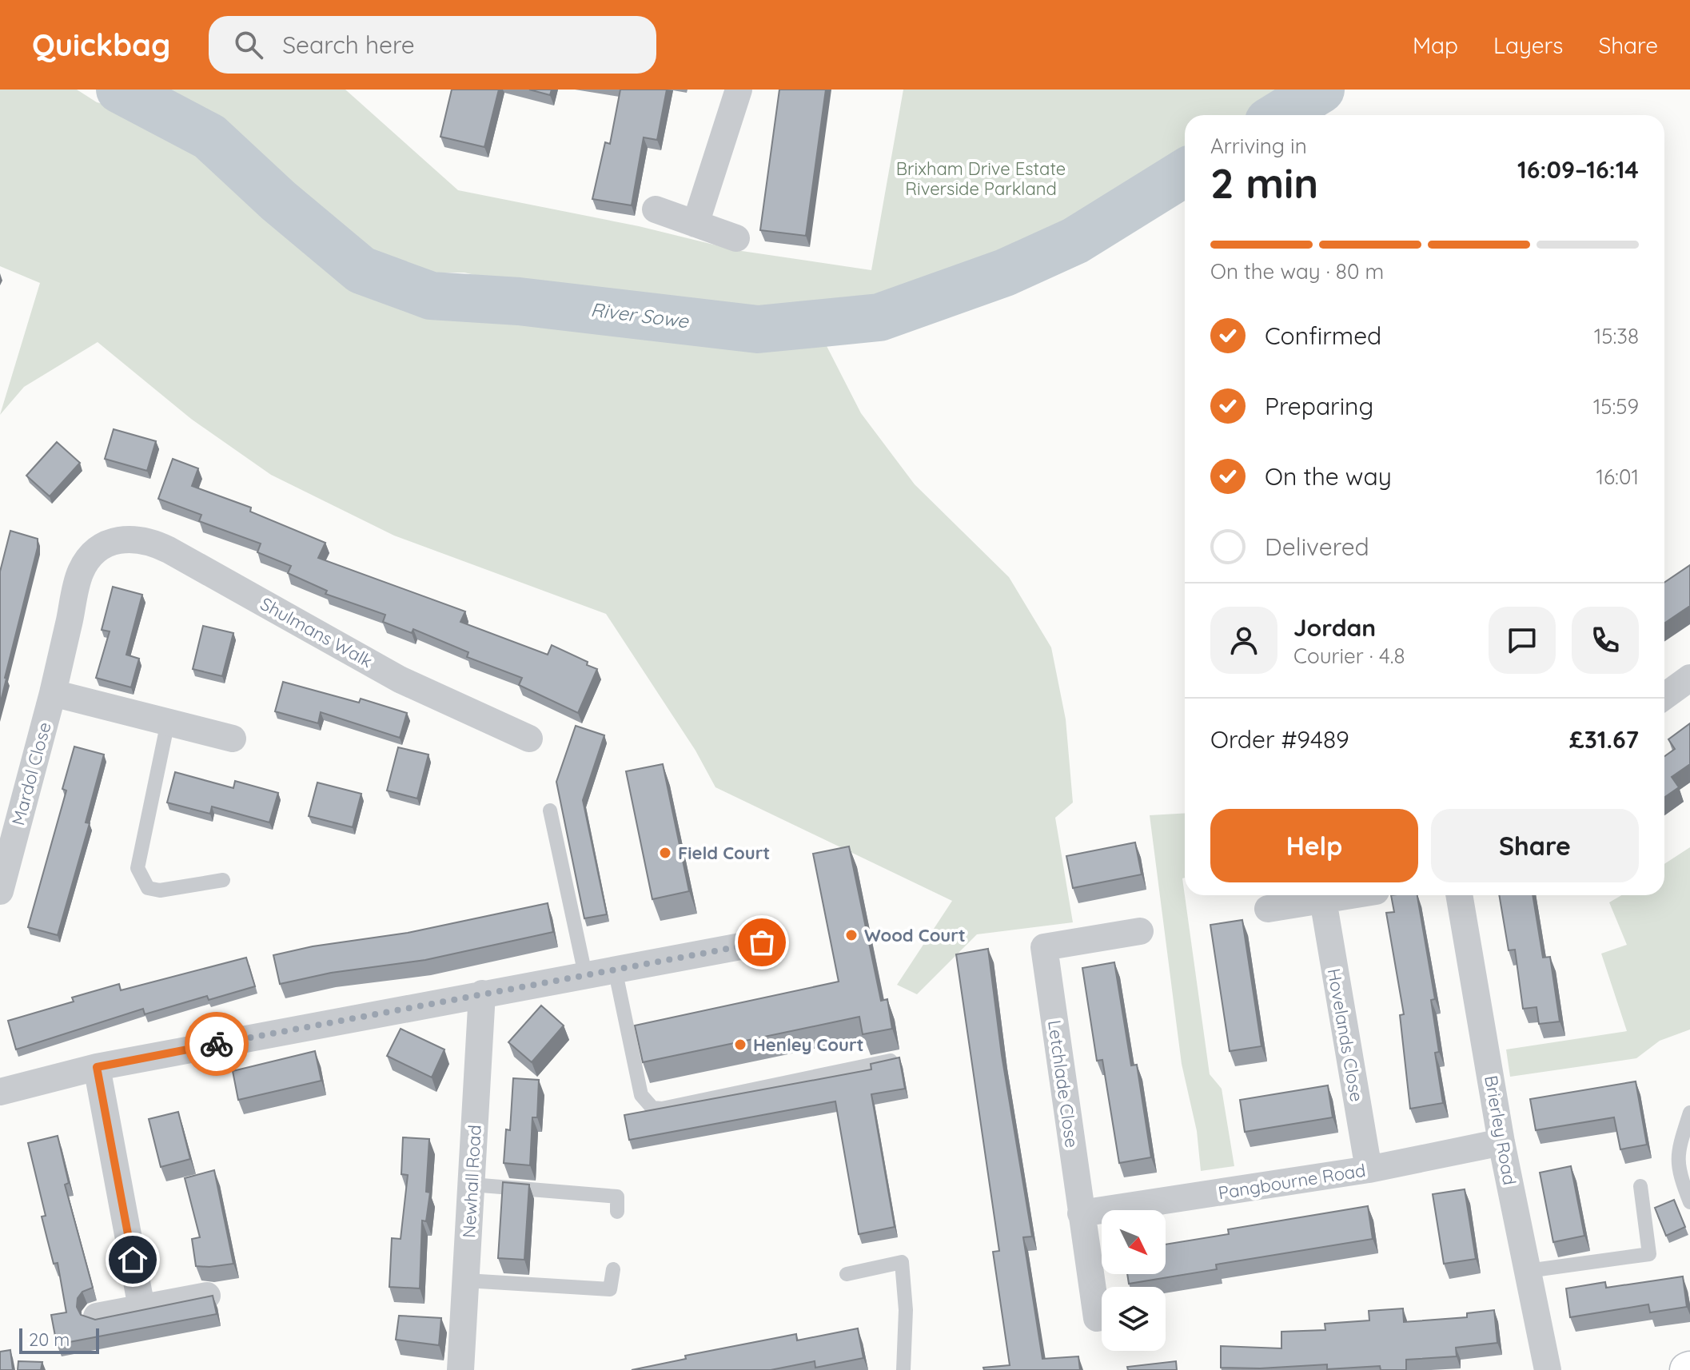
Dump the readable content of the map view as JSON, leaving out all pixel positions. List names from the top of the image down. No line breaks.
{"streets":{"street":["Shulmans Walk","Mardol Close","Hovelands Close","Letchlade Close","Brierley Road","Newhall Road","Pangbourne Road"]},"crossings":[["Shulmans Walk","Mardol Close"],["Hovelands Close","Pangbourne Road"],["Letchlade Close","Pangbourne Road"],["Brierley Road","Pangbourne Road"]],"water":["River Sowe"],"parks":["Brixham Drive Estate Riverside Parkland"],"places":["Field Court","Wood Court","Henley Court"],"scale_bar":"20 m","north":"bottom right","page":{"header":"Quickbag","search":"Search here","nav":["Map","Layers","Share"],"heading":["2 min","Arriving in","16:09–16:14"],"panel":["Jordan","Courier · 4.8","Order #9489","£31.67"],"bar":"On the way · 80 m","list":[["Confirmed","15:38"],["Preparing","15:59"],["On the way","16:01"],"Delivered"],"buttons":["Help","Share"],"scale":"20 m"}}
